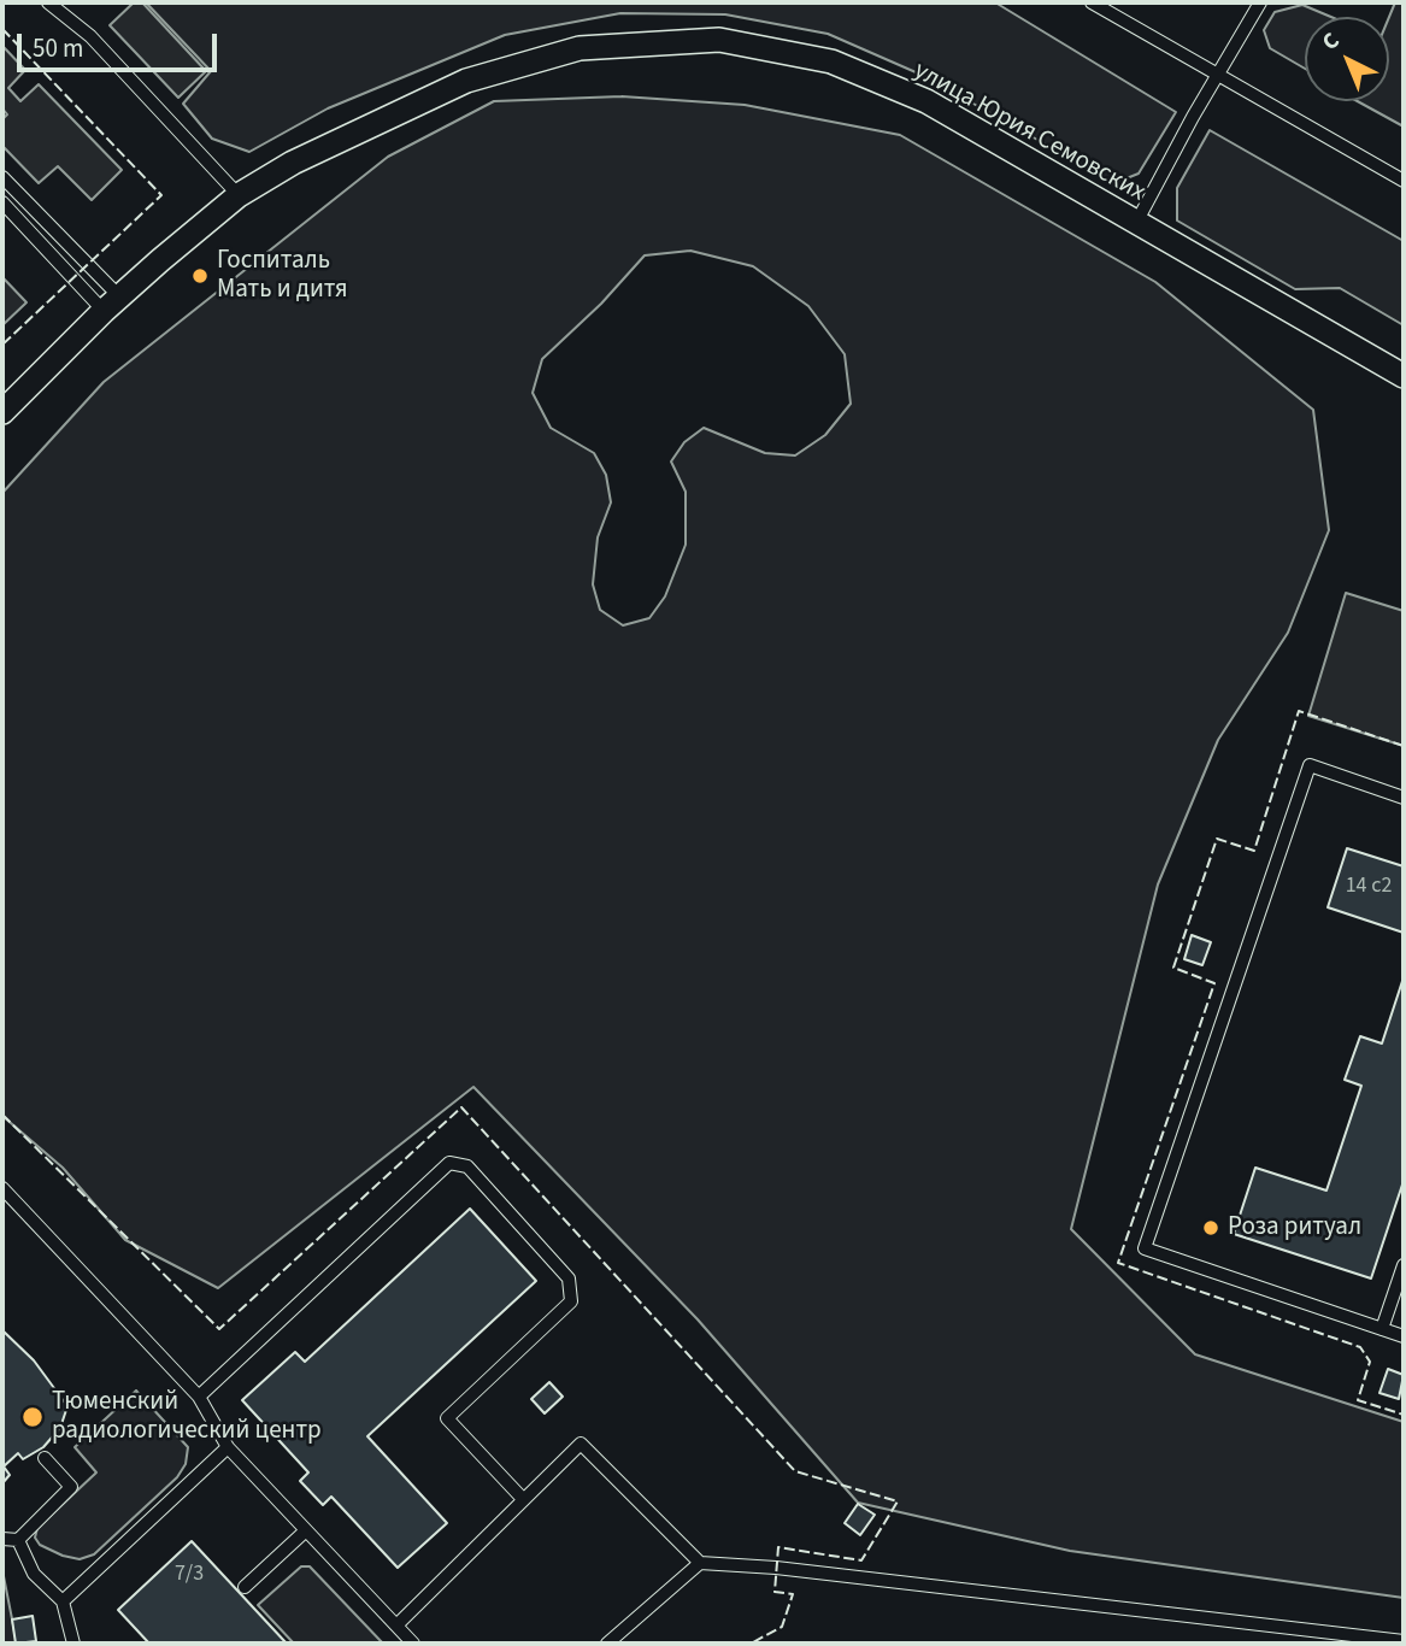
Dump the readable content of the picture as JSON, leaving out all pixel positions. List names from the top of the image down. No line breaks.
{"streets":{"street":["улица Юрия Семовских"]},"places":["Госпиталь Мать и дитя","Роза ритуал","Тюменский радиологический центр"],"house_numbers":["14 с2","7/3"],"scale_bar":"50 m","north":"top left"}
